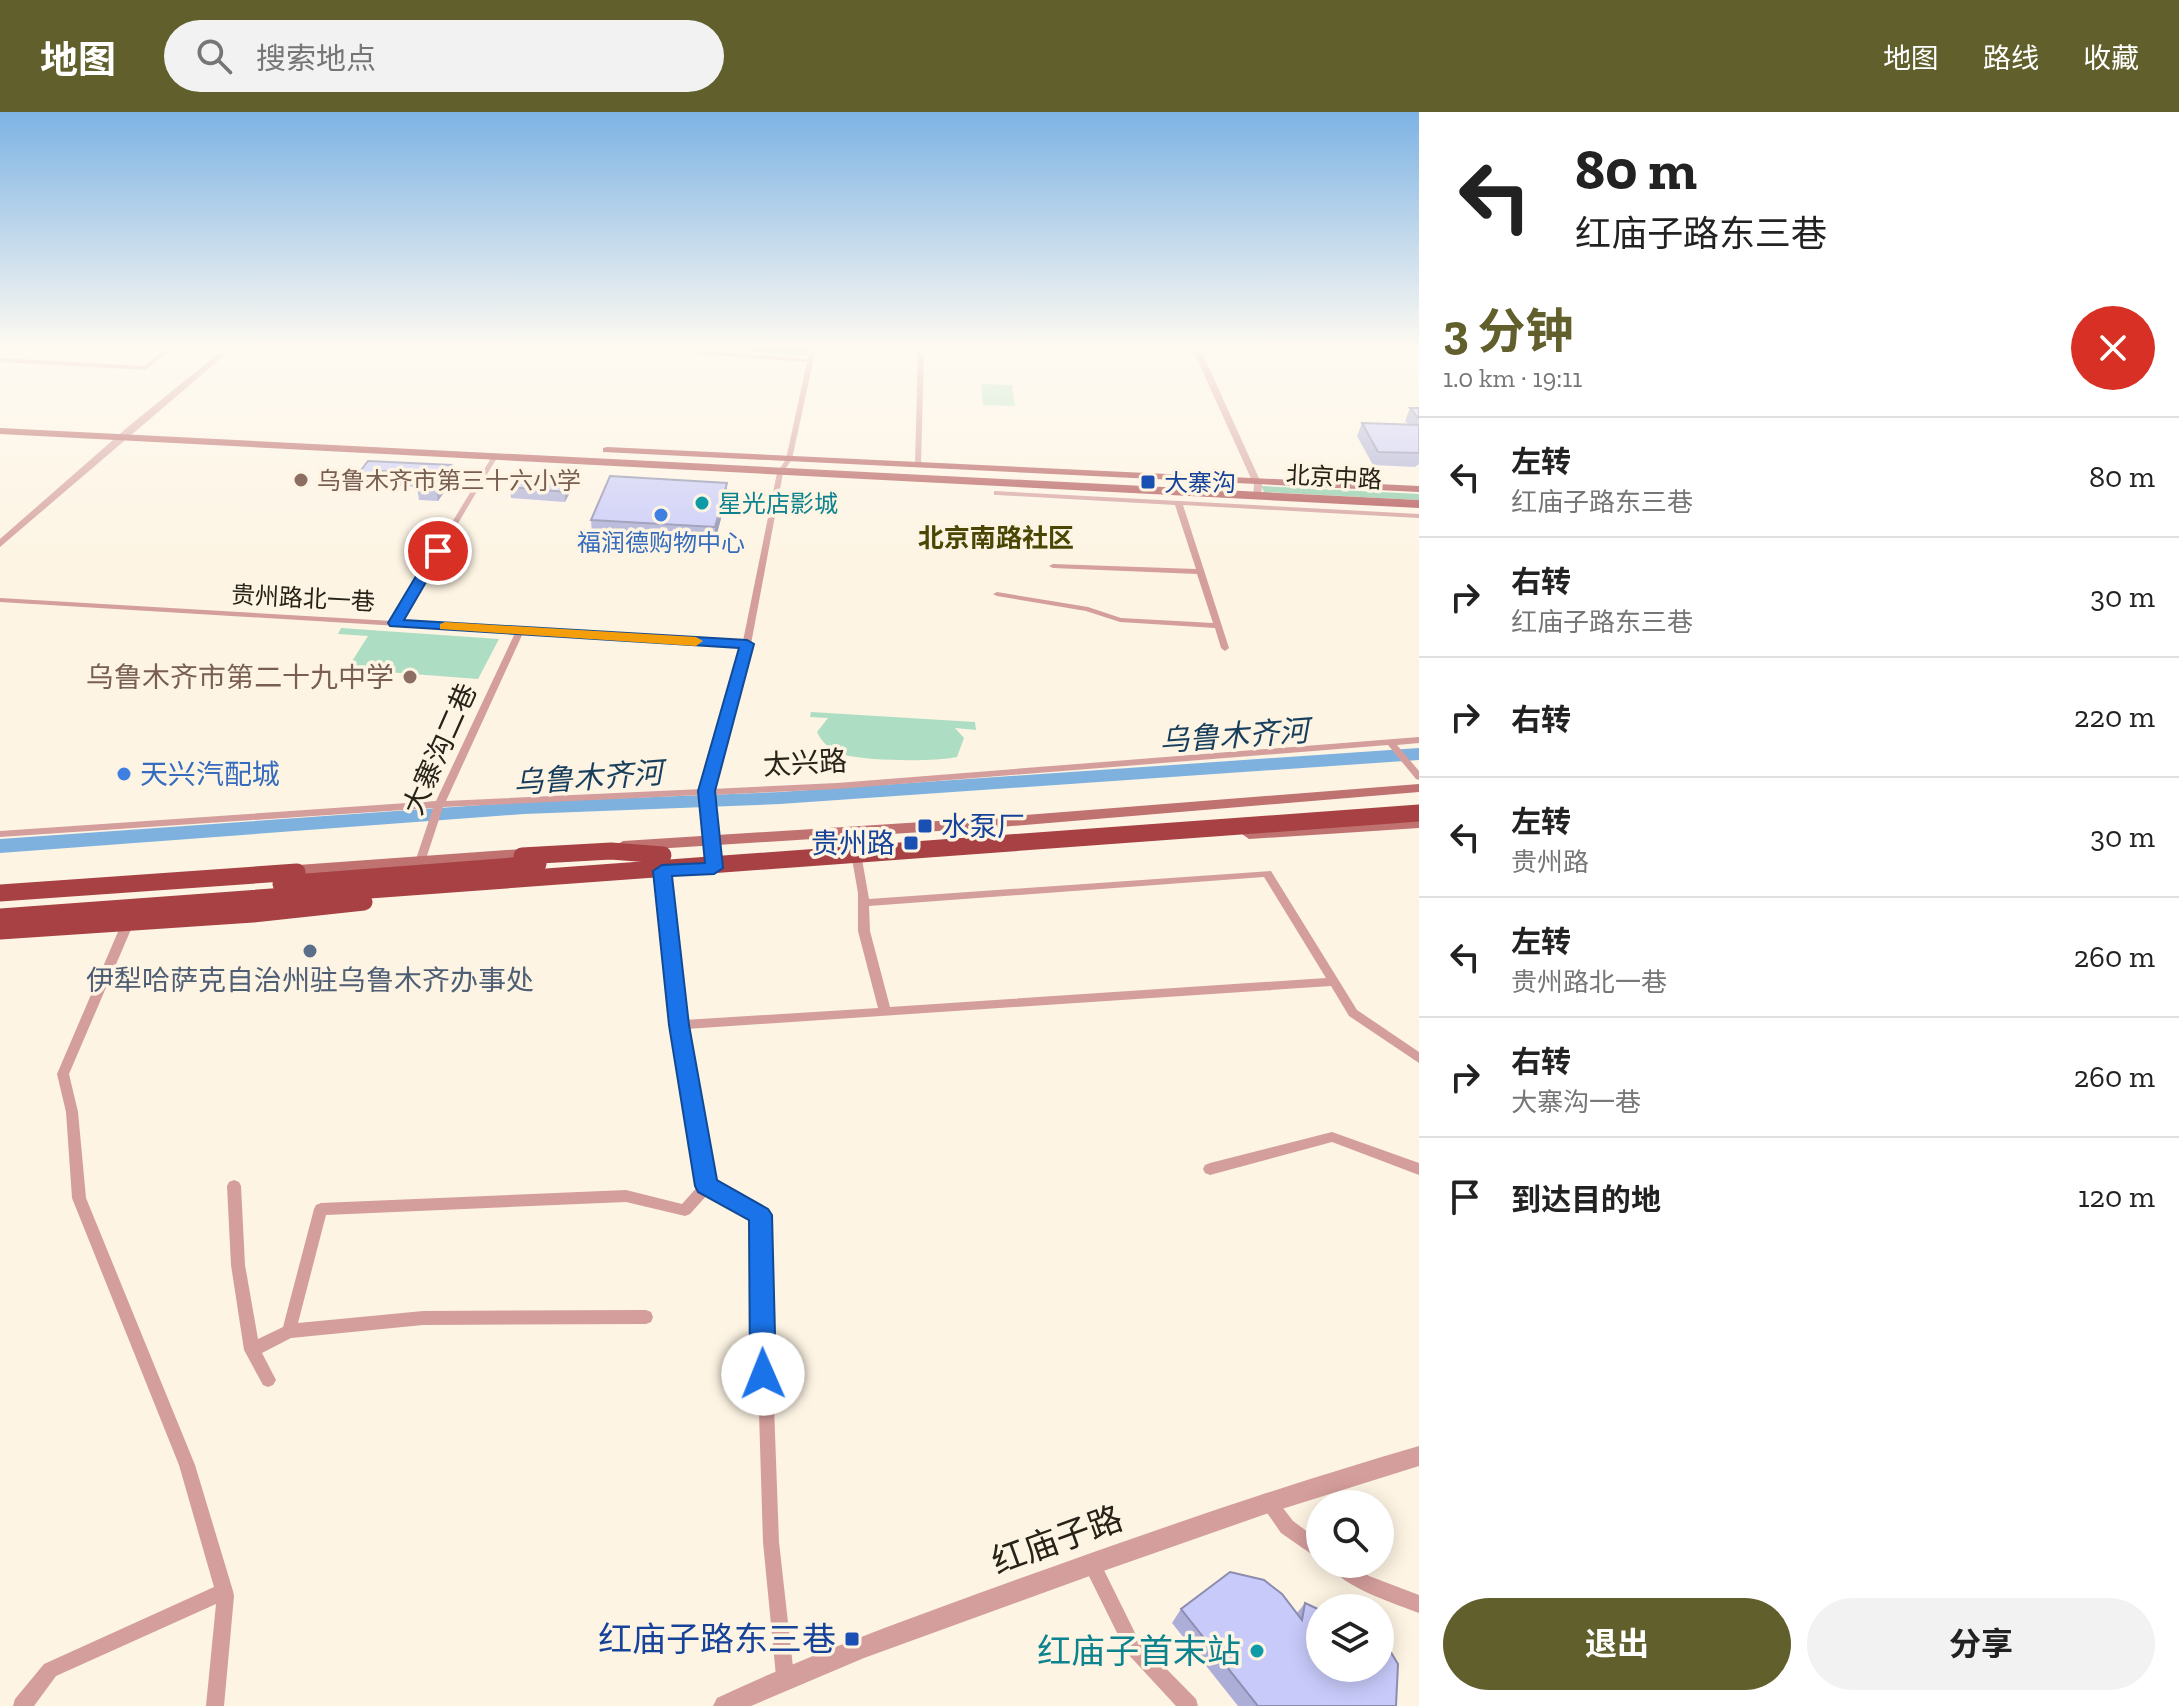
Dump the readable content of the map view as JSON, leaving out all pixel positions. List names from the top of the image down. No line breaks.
{"streets":{"main road":["北京中路"],"street":["贵州路北一巷","大寨沟二巷","太兴路","红庙子路"]},"crossings":[["贵州路北一巷","大寨沟二巷"],["大寨沟二巷","太兴路"]],"districts":["北京南路社区"],"water":["乌鲁木齐河"],"places":{"other":["乌鲁木齐市第三十六小学","星光店影城","福润德购物中心","乌鲁木齐市第二十九中学","天兴汽配城","伊犁哈萨克自治州驻乌鲁木齐办事处","红庙子首末站"],"transit":["大寨沟","水泵厂","贵州路","红庙子路东三巷"]},"page":{"header":"地图","search":"搜索地点","nav":["地图","路线","收藏"],"turn":["80 m","红庙子路东三巷"],"heading":["3 分钟","1.0 km · 19:11"],"list":[{"name":"左转","note":"红庙子路东三巷","value":"80 m"},{"name":"右转","note":"红庙子路东三巷","value":"30 m"},{"name":"右转","value":"220 m"},{"name":"左转","note":"贵州路","value":"30 m"},{"name":"左转","note":"贵州路北一巷","value":"260 m"},{"name":"右转","note":"大寨沟一巷","value":"260 m"},{"name":"到达目的地","value":"120 m"}],"buttons":["退出","分享"]}}
